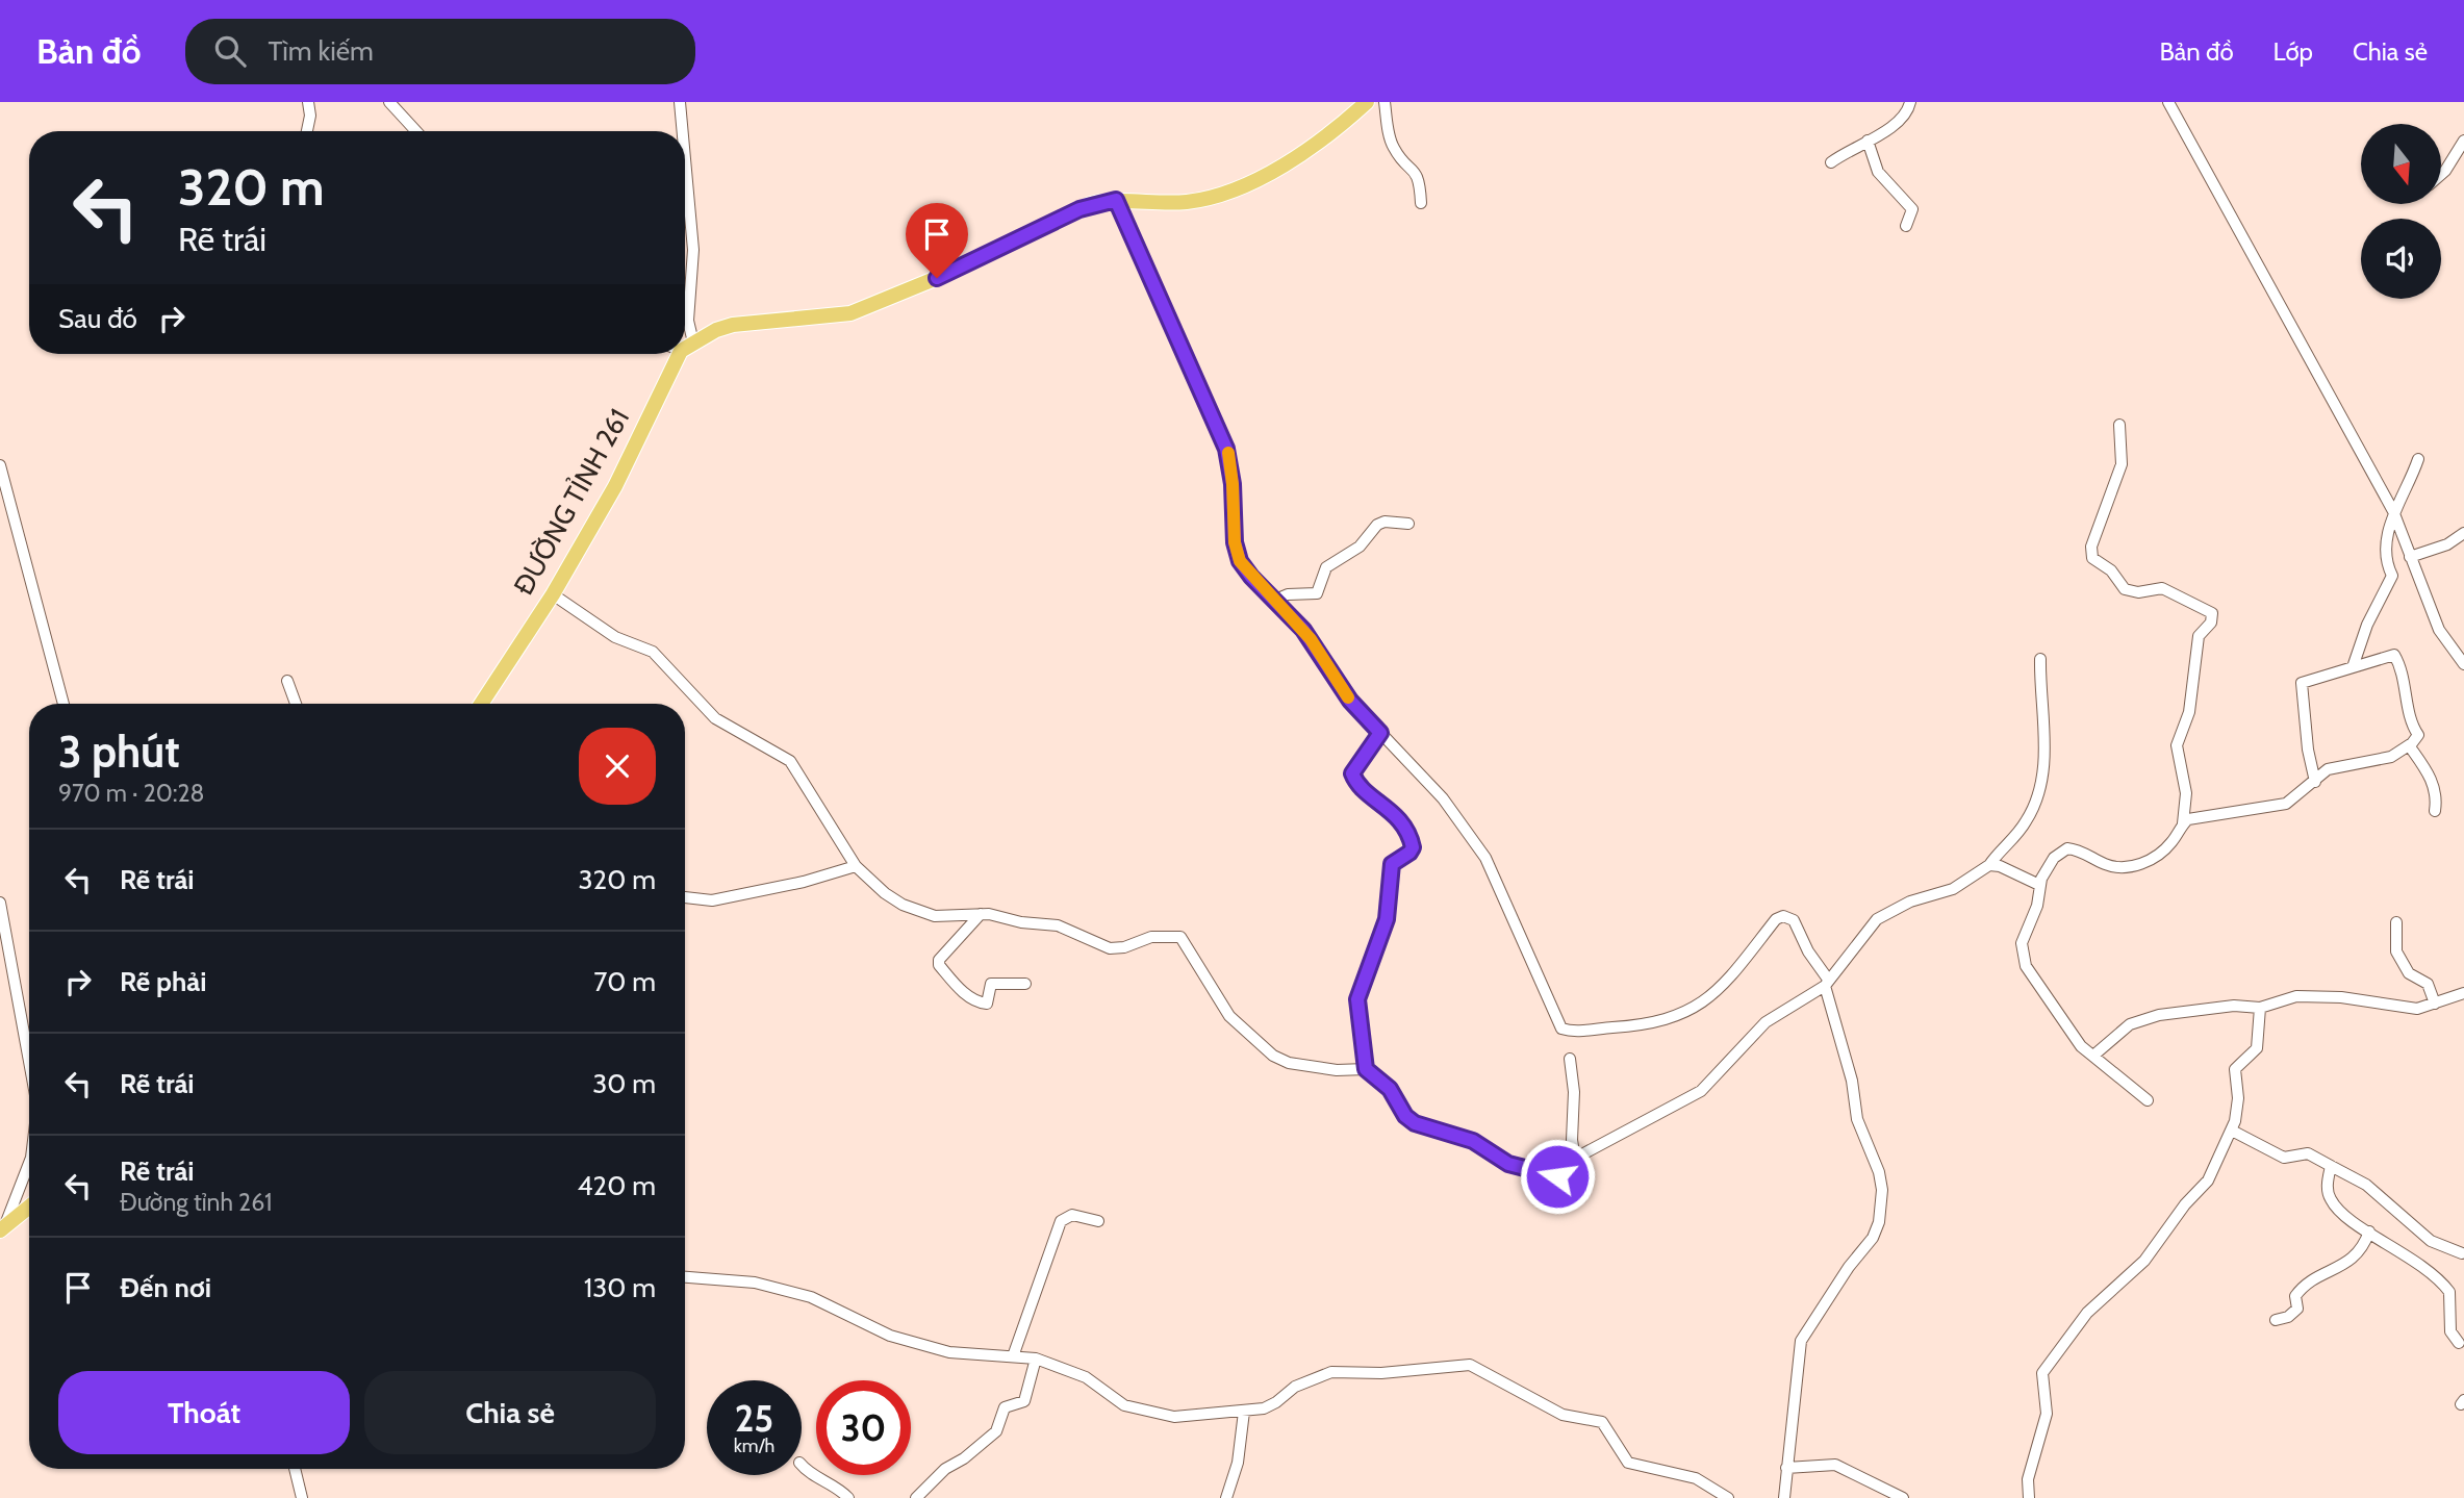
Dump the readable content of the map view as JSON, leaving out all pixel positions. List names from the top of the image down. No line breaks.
{"streets":{"main road":["ĐƯỜNG TỈNH 261"]},"north":"bottom","page":{"header":"Bản đồ","search":"Tìm kiếm","nav":["Bản đồ","Lớp","Chia sẻ"],"turn":["320 m","Rẽ trái"],"then":"Sau đó","heading":["3 phút","970 m · 20:28"],"list":[{"name":"Rẽ trái","value":"320 m"},{"name":"Rẽ phải","value":"70 m"},{"name":"Rẽ trái","value":"30 m"},{"name":"Rẽ trái","note":"Đường tỉnh 261","value":"420 m"},{"name":"Đến nơi","value":"130 m"}],"buttons":["Thoát","Chia sẻ"],"speed":"25 km/h","limit":"30"}}
